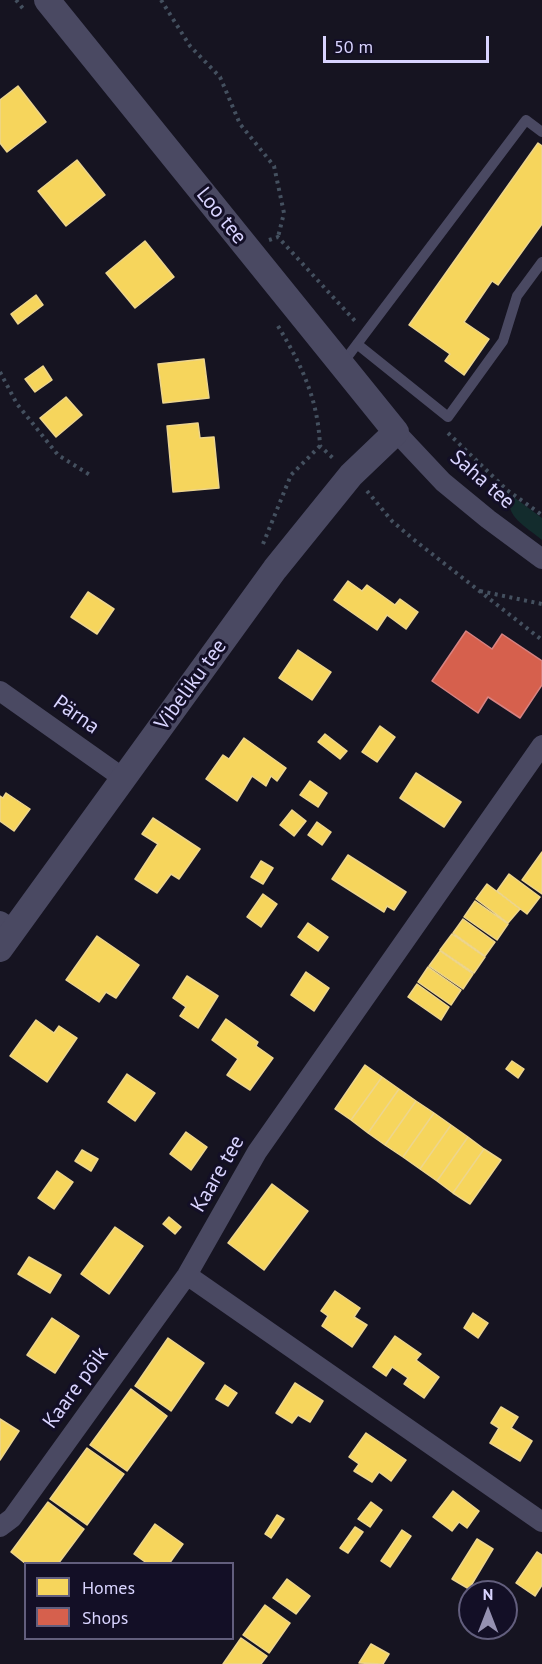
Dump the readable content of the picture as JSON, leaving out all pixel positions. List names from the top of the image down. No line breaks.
{"streets":{"street":["Loo tee","Saha tee","Vibeliku tee","Pärna","Kaare tee","Kaare põik"]},"crossings":[["Loo tee","Saha tee"],["Loo tee","Vibeliku tee"],["Saha tee","Vibeliku tee"],["Vibeliku tee","Pärna"],["Kaare tee","Kaare põik"]],"legend":["Homes","Shops"],"scale_bar":"50 m","north":"top"}
